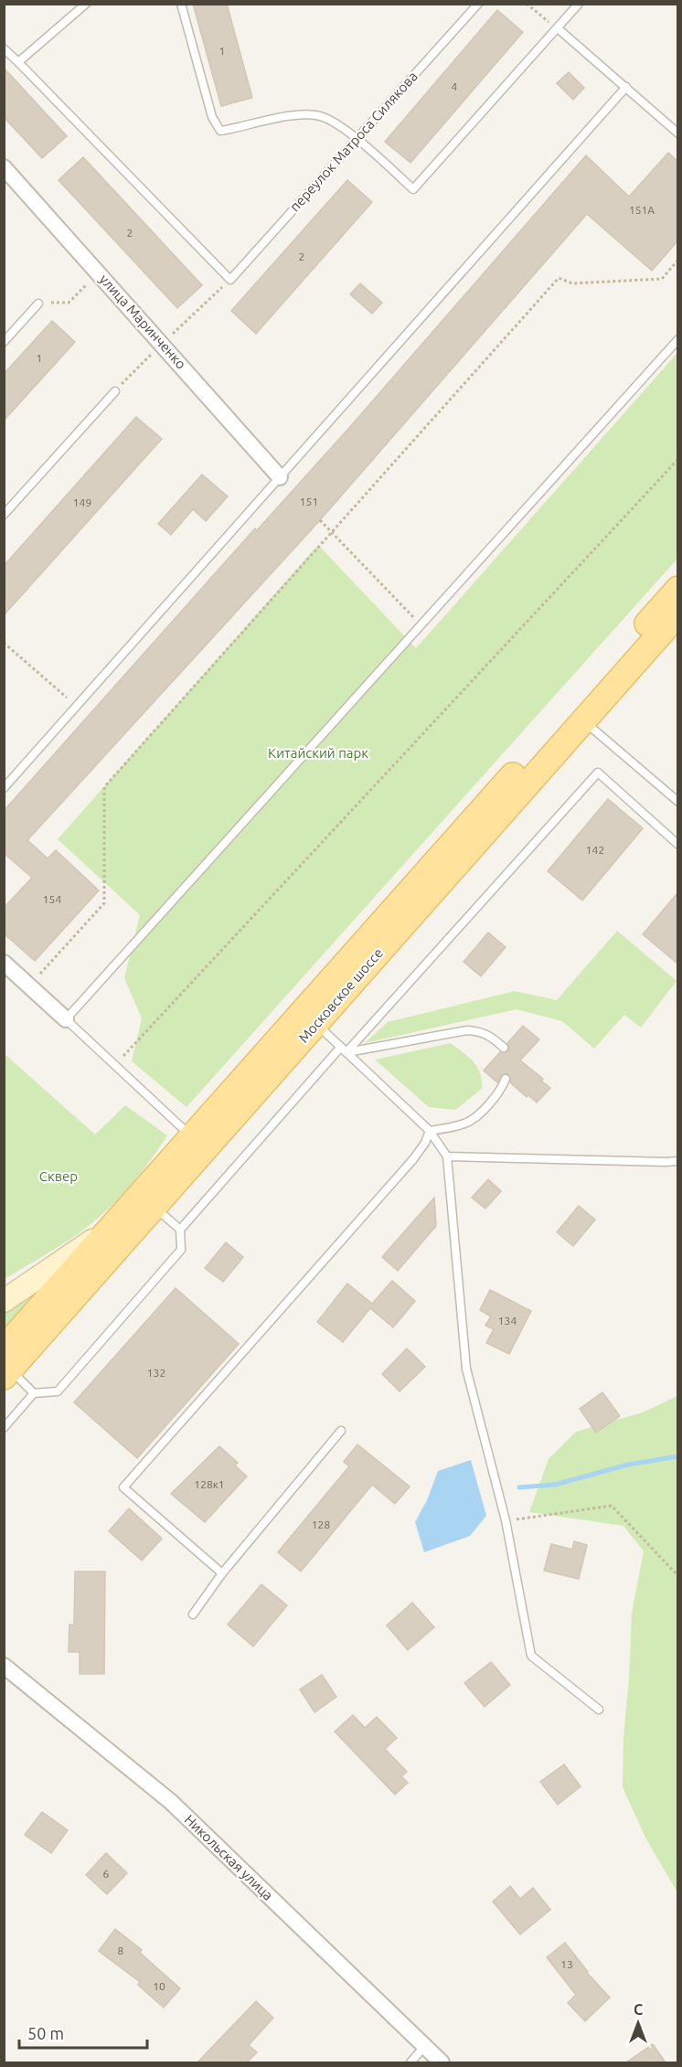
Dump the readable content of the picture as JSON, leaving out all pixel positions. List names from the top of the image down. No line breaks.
{"streets":{"main road":["Московское шоссе"],"street":["улица Маринченко","Никольская улица"],"lane":["переулок Матроса Силякова"]},"parks":["Китайский парк","Сквер"],"house_numbers":["1","4","151А","2","2","1","151","149","142","154","134","132","128к1","128","6","8","13","10"],"scale_bar":"50 m","north":"top"}
